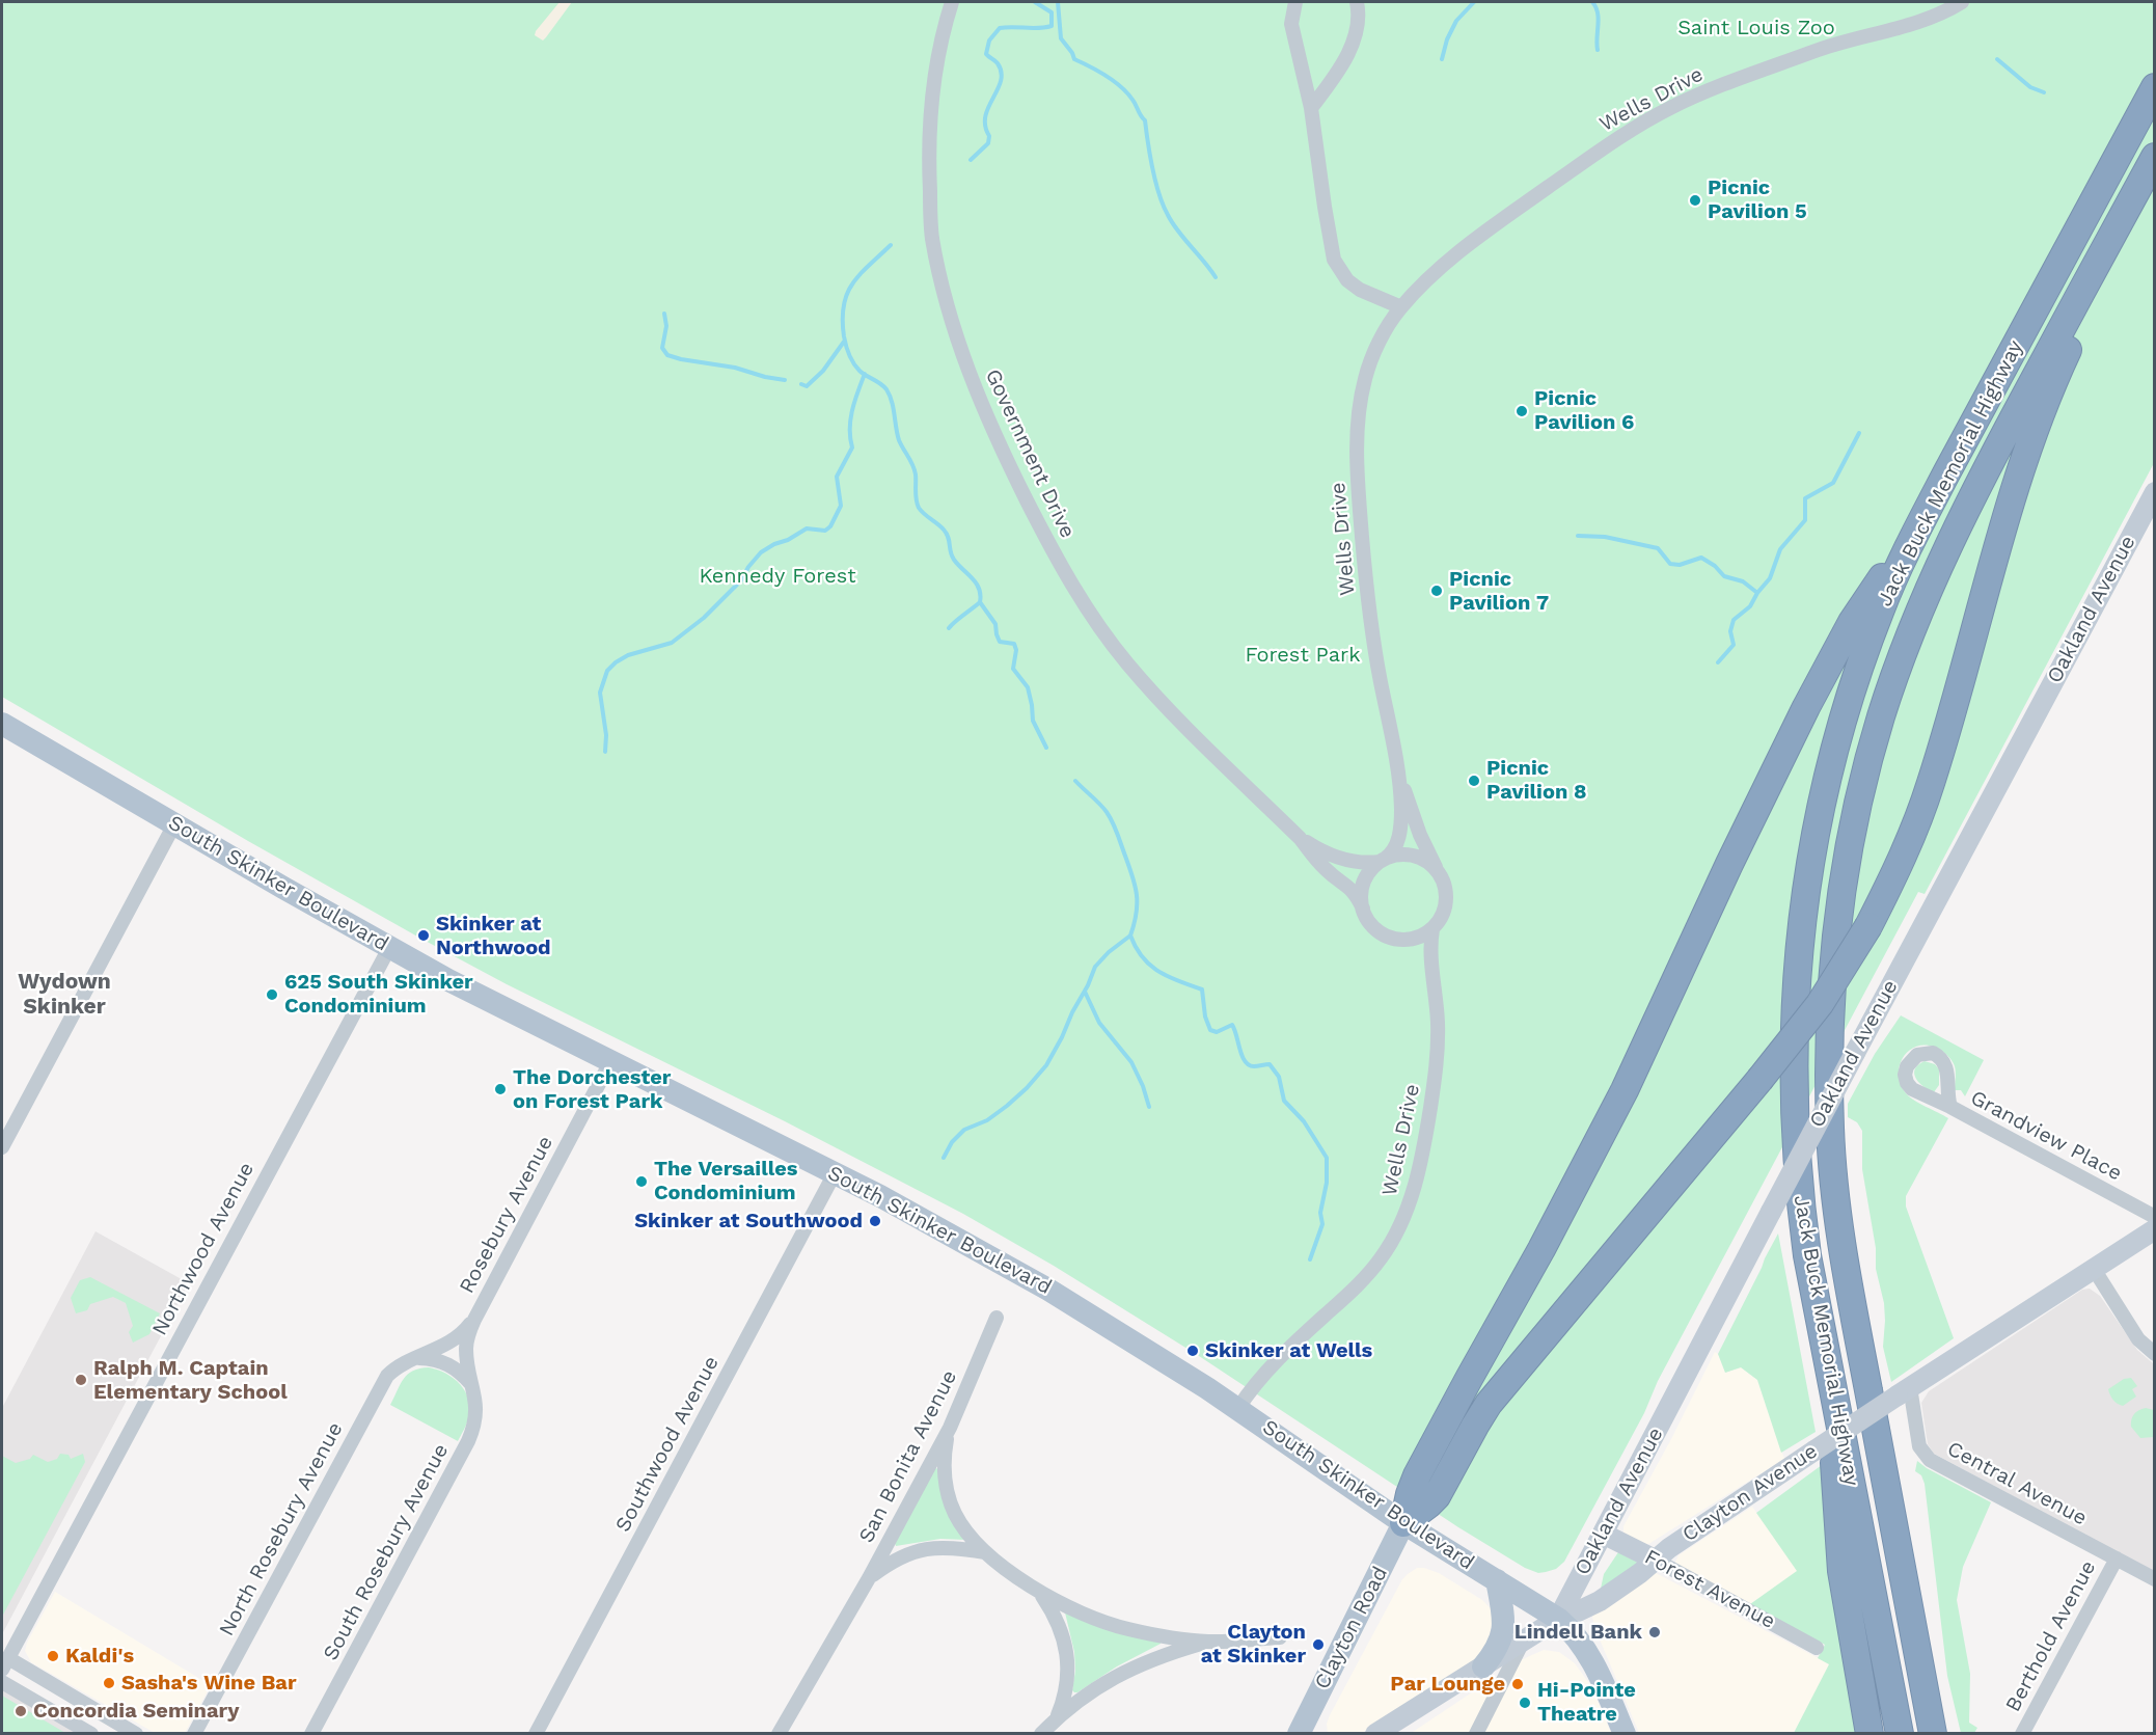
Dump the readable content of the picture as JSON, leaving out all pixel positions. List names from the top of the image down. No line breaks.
{"streets":{"highway":["Jack Buck Memorial Highway"],"main road":["South Skinker Boulevard","Clayton Road"],"street":["Wells Drive","Government Drive","Oakland Avenue","Grandview Place","Rosebury Avenue","Northwood Avenue","Southwood Avenue","San Bonita Avenue","Central Avenue","Clayton Avenue","North Rosebury Avenue","South Rosebury Avenue","Forest Avenue","Berthold Avenue"]},"crossings":[["Wells Drive","Government Drive"],["Wells Drive","South Skinker Boulevard"],["Oakland Avenue","South Skinker Boulevard"],["Oakland Avenue","Clayton Avenue"],["Oakland Avenue","Forest Avenue"],["South Skinker Boulevard","Rosebury Avenue"],["South Skinker Boulevard","Northwood Avenue"],["South Skinker Boulevard","Southwood Avenue"],["South Skinker Boulevard","Clayton Avenue"],["South Skinker Boulevard","Clayton Road"],["Rosebury Avenue","North Rosebury Avenue"],["Rosebury Avenue","South Rosebury Avenue"],["Central Avenue","Clayton Avenue"],["Central Avenue","Berthold Avenue"],["Clayton Avenue","Forest Avenue"],["North Rosebury Avenue","South Rosebury Avenue"]],"districts":["Wydown Skinker"],"parks":["Saint Louis Zoo","Kennedy Forest","Forest Park"],"places":["Picnic Pavilion 5","Picnic Pavilion 6","Picnic Pavilion 7","Picnic Pavilion 8","Skinker at Northwood","625 South Skinker Condominium","The Dorchester on Forest Park","The Versailles Condominium","Skinker at Southwood","Skinker at Wells","Ralph M. Captain Elementary School","Lindell Bank","Clayton at Skinker","Kaldi's","Sasha's Wine Bar","Par Lounge","Hi-Pointe Theatre","Concordia Seminary"]}
